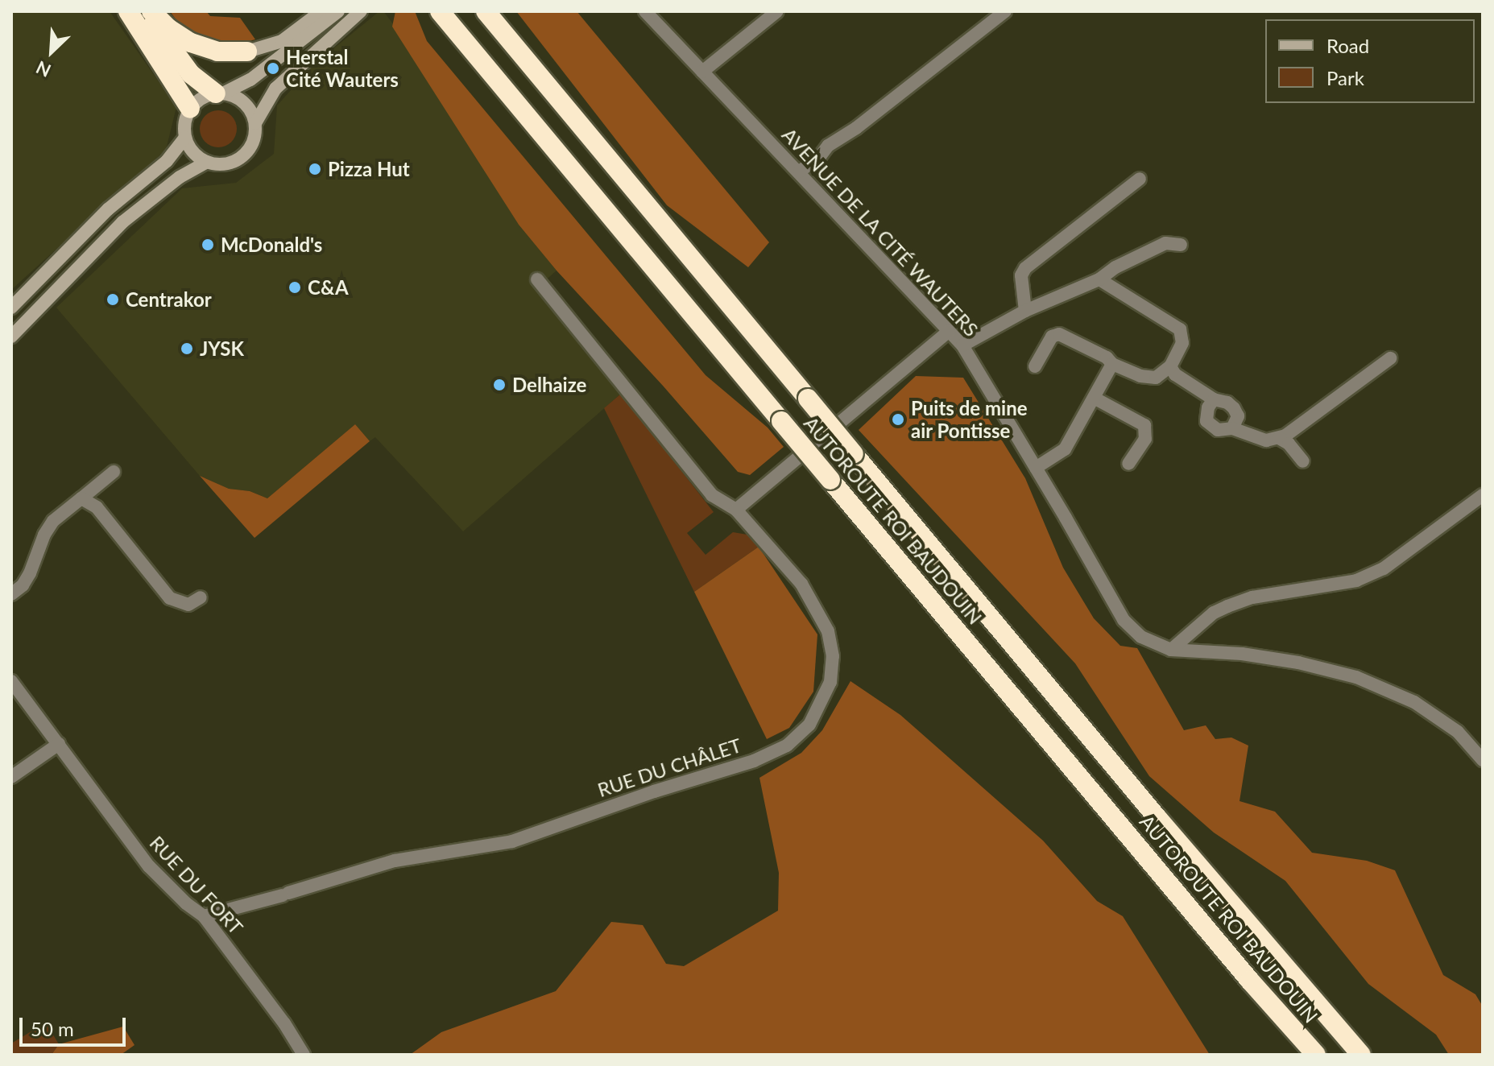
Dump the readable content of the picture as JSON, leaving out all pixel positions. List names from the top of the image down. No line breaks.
{"streets":{"highway":["AUTOROUTE ROI BAUDOUIN"],"street":["AVENUE DE LA CITÉ WAUTERS","RUE DU CHÂLET","RUE DU FORT"]},"crossings":[["RUE DU CHÂLET","RUE DU FORT"]],"places":["Herstal Cité Wauters","Pizza Hut","McDonald's","C&A","Centrakor","JYSK","Delhaize","Puits de mine air Pontisse"],"legend":["Road","Park"],"scale_bar":"50 m","north":"bottom left"}
